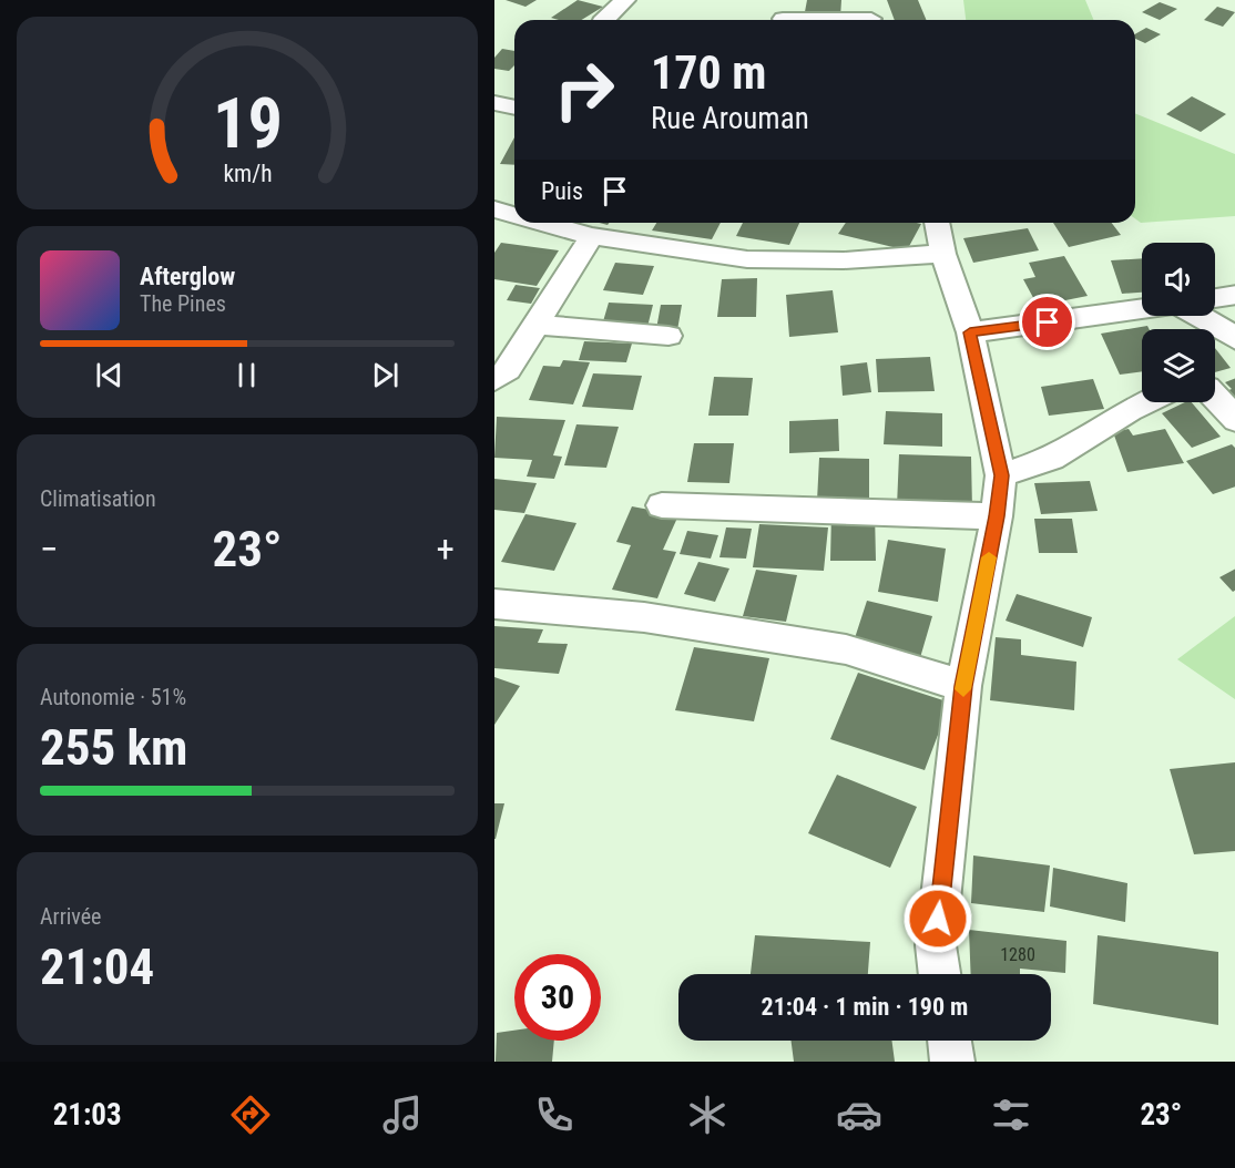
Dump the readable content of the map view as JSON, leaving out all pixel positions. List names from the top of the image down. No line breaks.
{"house_numbers":["1280"],"page":{"turn":["170 m","Rue Arouman"],"then":"Puis","song":["Afterglow","The Pines"],"tile":["Climatisation",["Autonomie · 51%","255 km"],["Arrivée","21:04"]],"heat":["−","23°","+"],"limit":"30","trip":"21:04 · 1 min · 190 m","tabs":["21:03","23°"],"gauge":["19","km/h"]}}
